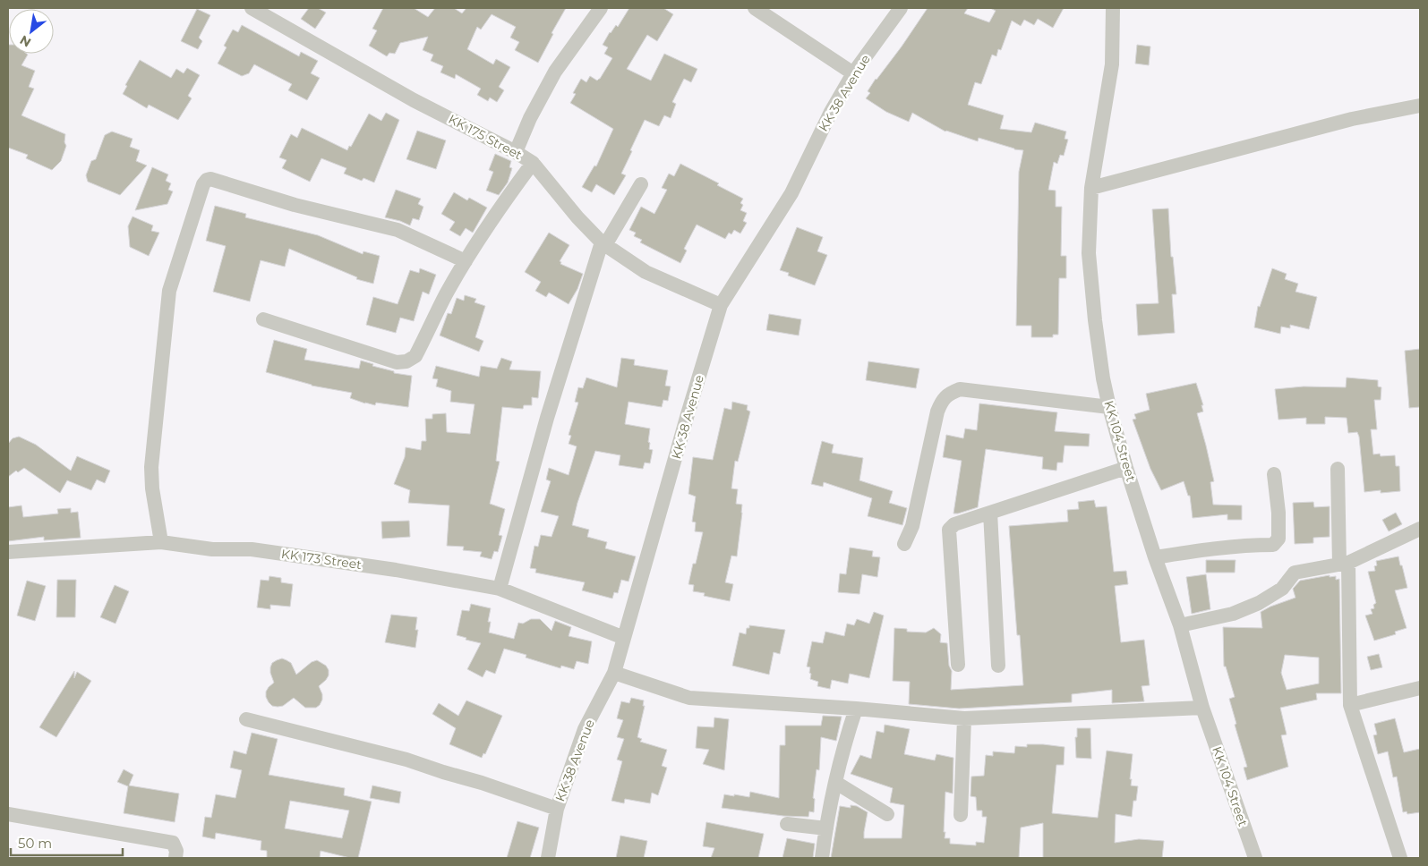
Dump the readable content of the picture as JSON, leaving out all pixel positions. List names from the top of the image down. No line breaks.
{"streets":{"street":["KK 38 Avenue","KK 175 Street","KK 104 Street","KK 173 Street"]},"crossings":[["KK 38 Avenue","KK 175 Street"],["KK 38 Avenue","KK 173 Street"]],"scale_bar":"50 m","north":"bottom left"}
